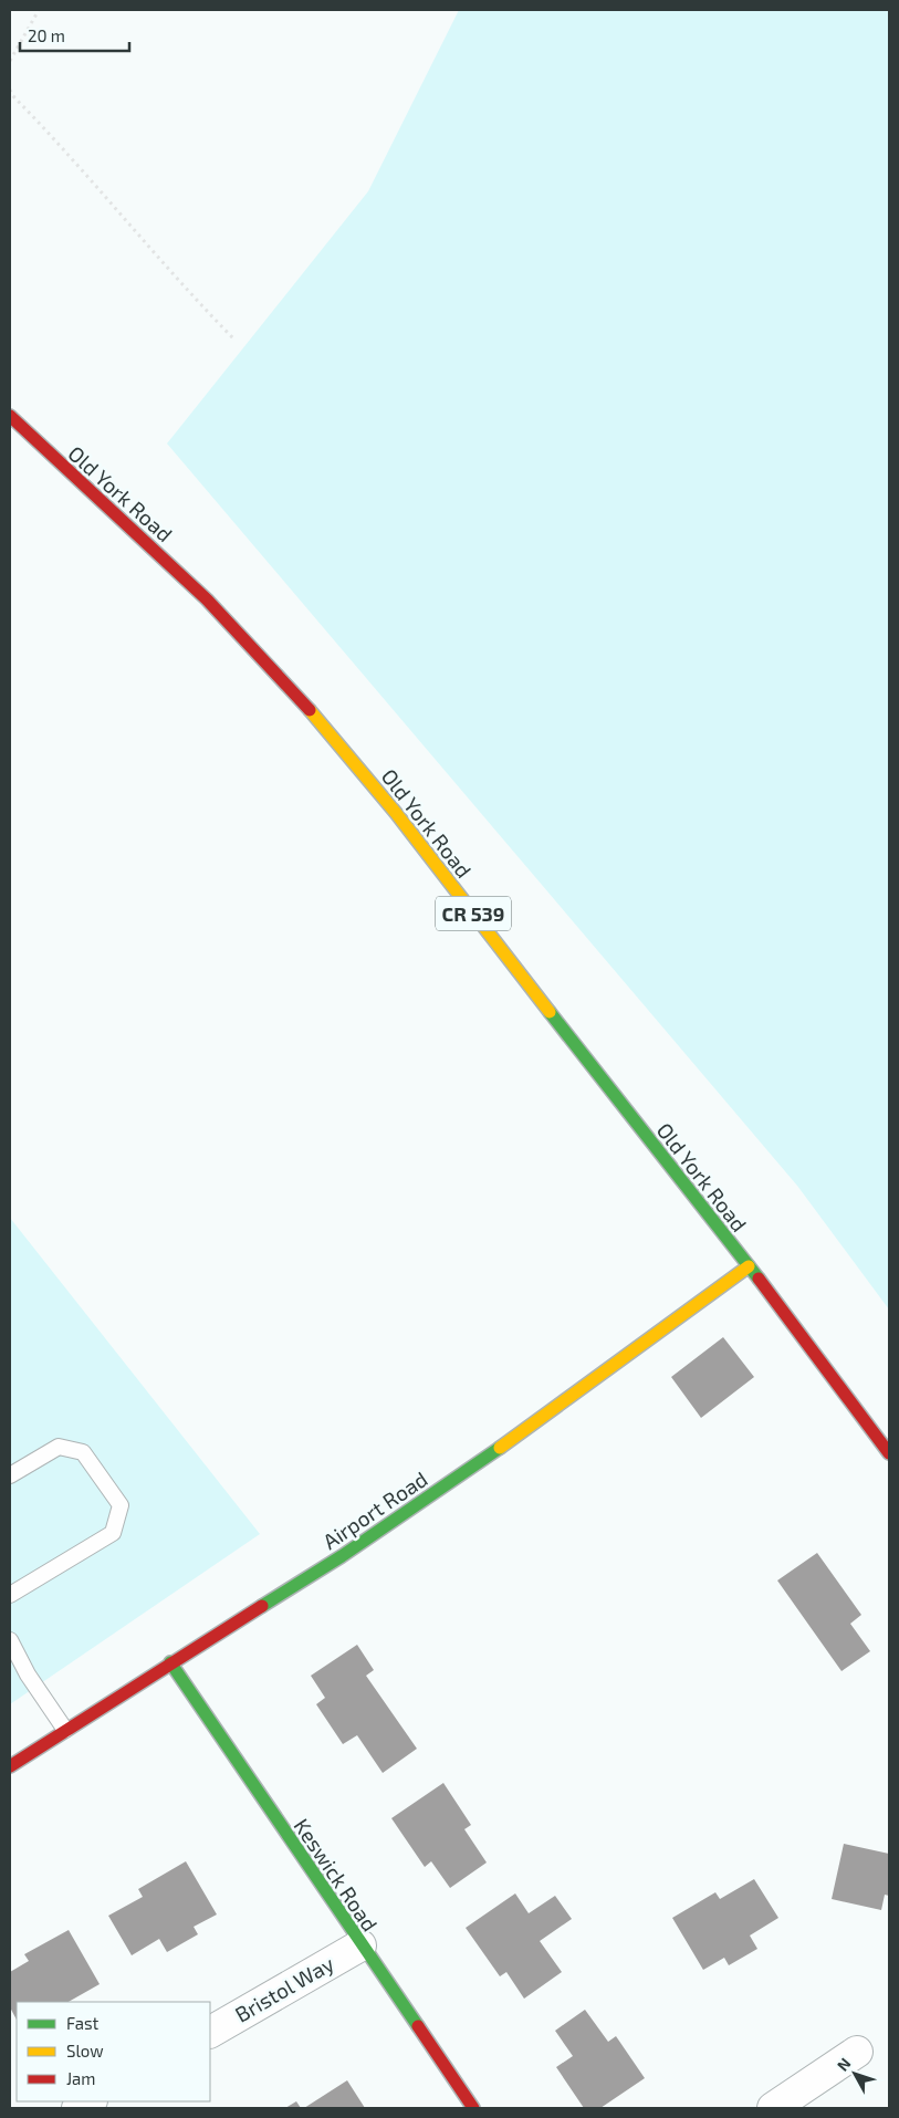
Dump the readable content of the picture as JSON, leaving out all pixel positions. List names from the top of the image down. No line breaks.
{"streets":{"street":["Old York Road","CR 539","Airport Road","Keswick Road","Bristol Way"]},"crossings":[["Old York Road","Airport Road"],["Airport Road","Keswick Road"],["Keswick Road","Bristol Way"]],"legend":["Fast","Slow","Jam"],"scale_bar":"20 m","north":"top left"}
